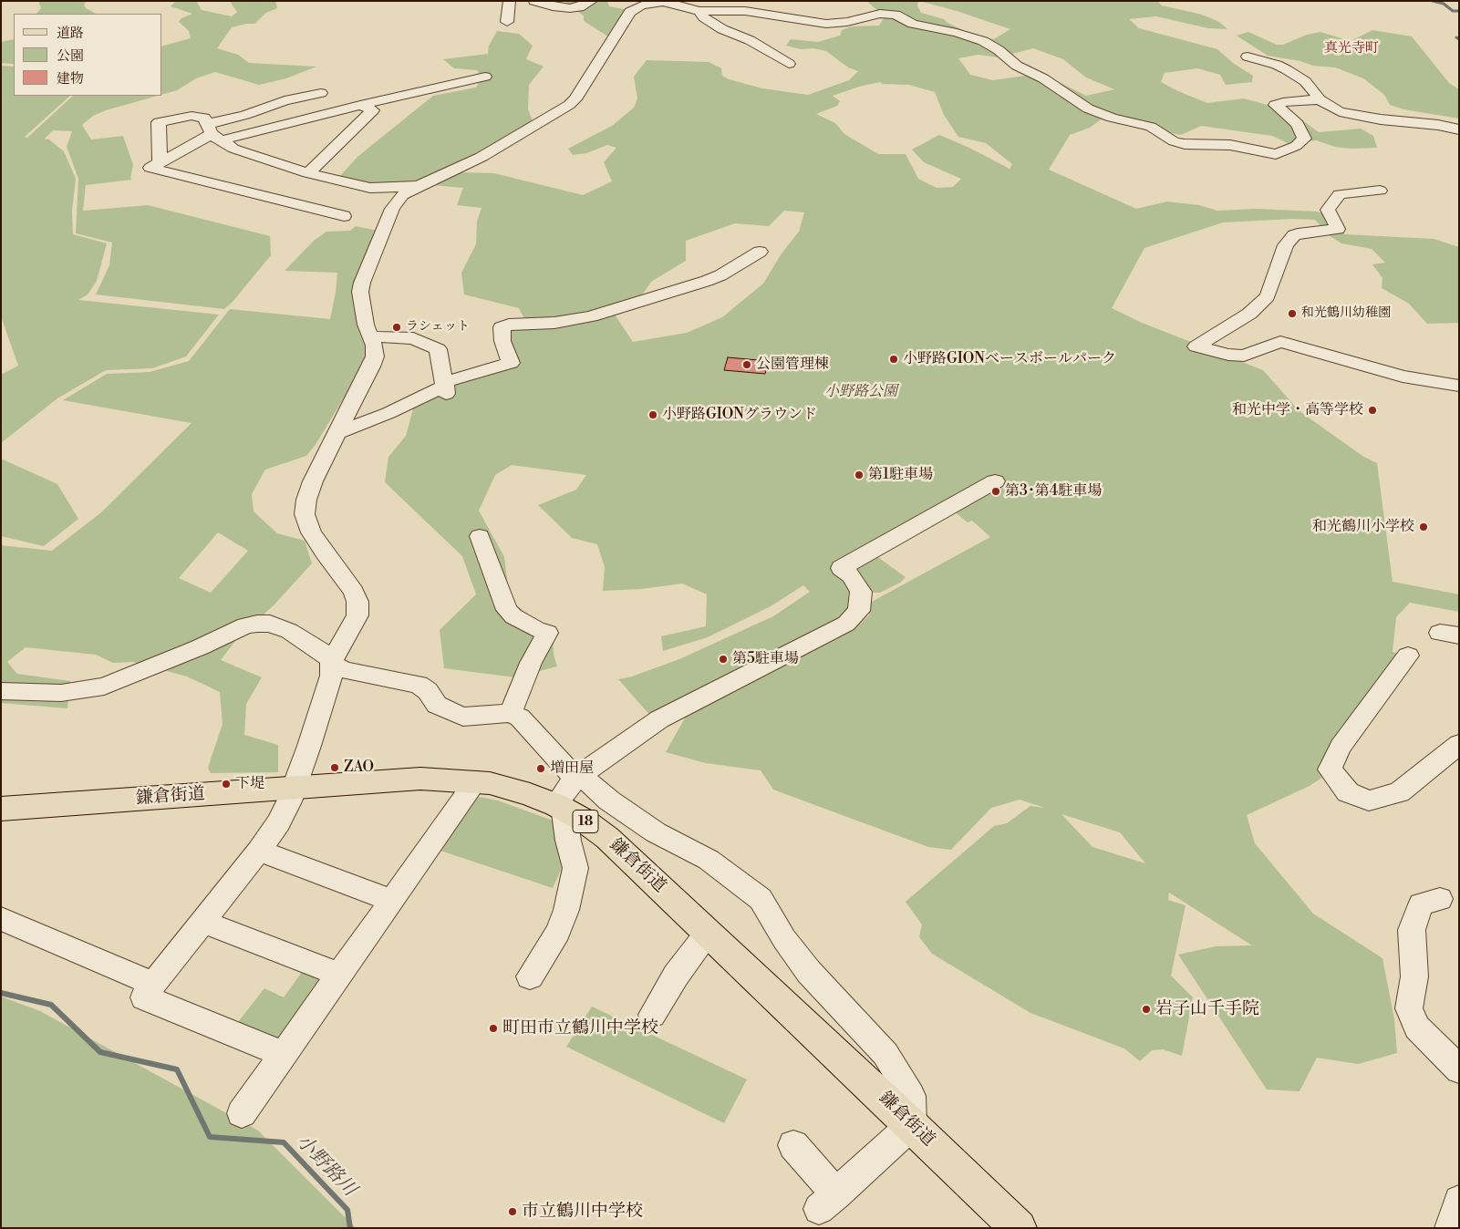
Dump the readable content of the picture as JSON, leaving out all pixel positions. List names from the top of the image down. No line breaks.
{"streets":{"main road":["鎌倉街道","18"]},"districts":["真光寺町"],"water":["小野路川"],"parks":["小野路公園"],"places":["和光鶴川幼稚園","ラシェット","小野路GIONベースボールパーク","公園管理棟","和光中学・高等学校","小野路GIONグラウンド","第1駐車場","第3･第4駐車場","和光鶴川小学校","第5駐車場","ZAO","増田屋","下堤","岩子山千手院","町田市立鶴川中学校","市立鶴川中学校"],"legend":["道路","公園","建物"]}
